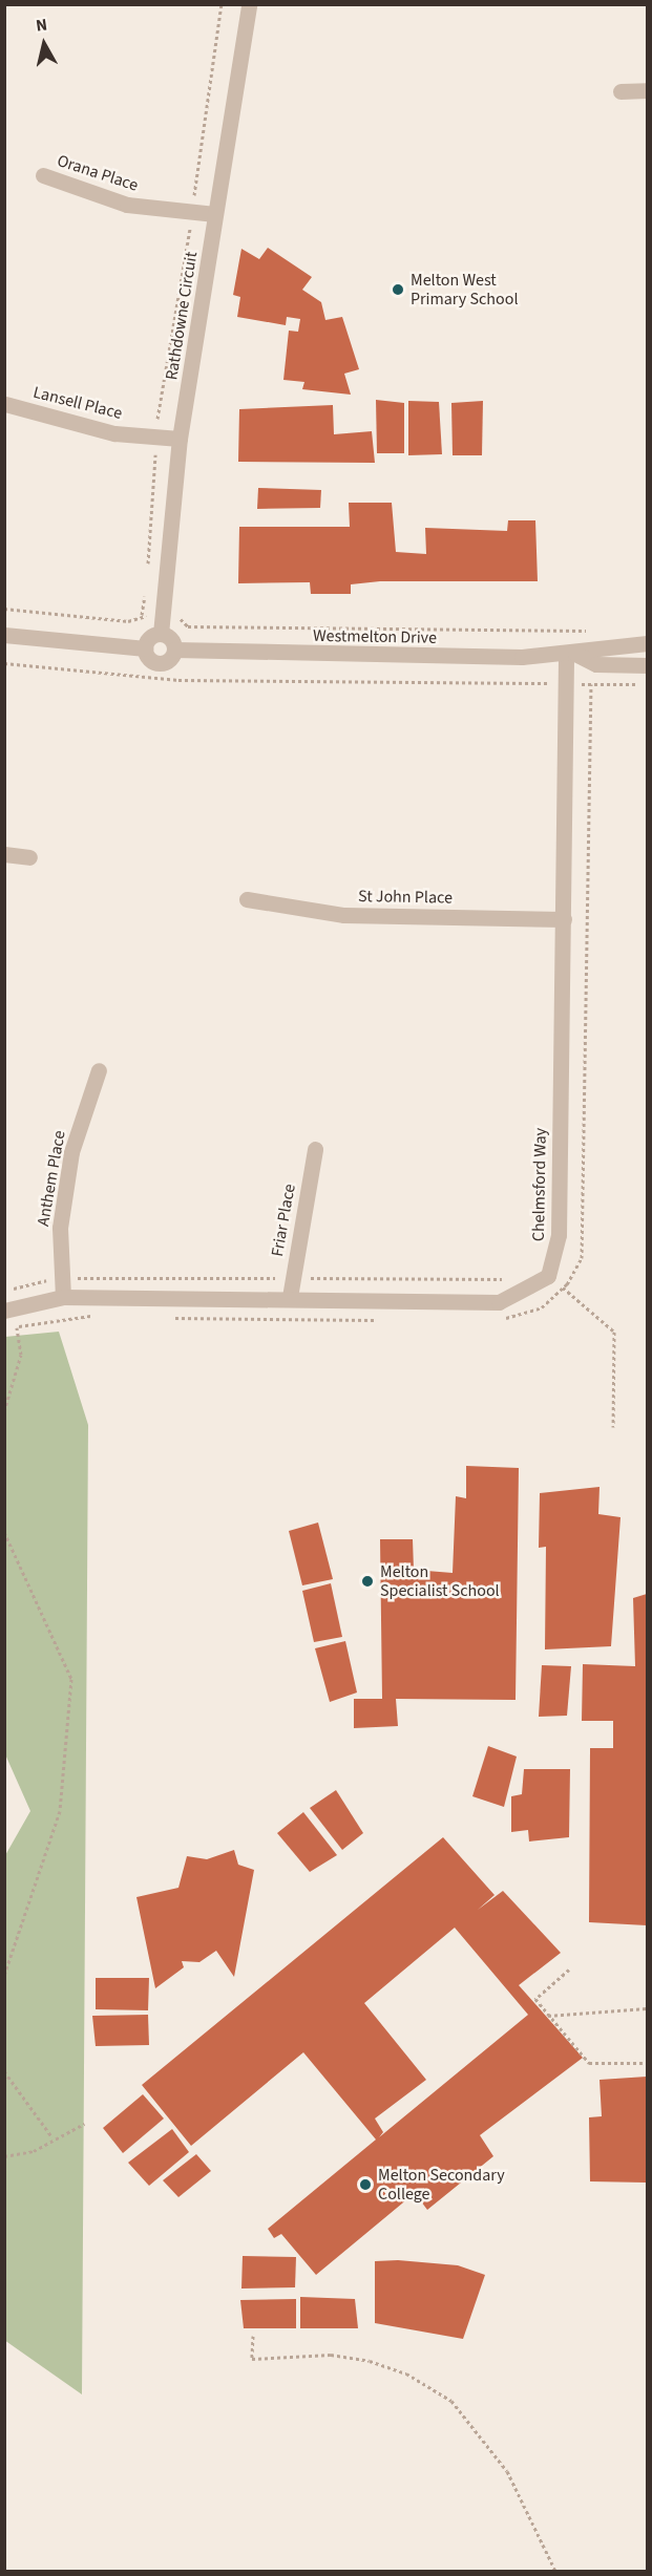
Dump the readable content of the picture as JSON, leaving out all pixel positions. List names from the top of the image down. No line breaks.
{"streets":{"street":["Orana Place","Rathdowne Circuit","Lansell Place","Westmelton Drive","St John Place","Anthem Place","Chelmsford Way","Friar Place"]},"crossings":[["Orana Place","Rathdowne Circuit"],["Rathdowne Circuit","Lansell Place"],["Rathdowne Circuit","Westmelton Drive"],["Westmelton Drive","Chelmsford Way"],["St John Place","Chelmsford Way"],["Anthem Place","Chelmsford Way"],["Chelmsford Way","Friar Place"]],"places":["Melton West Primary School","Melton Specialist School","Melton Secondary College"],"north":"top"}
